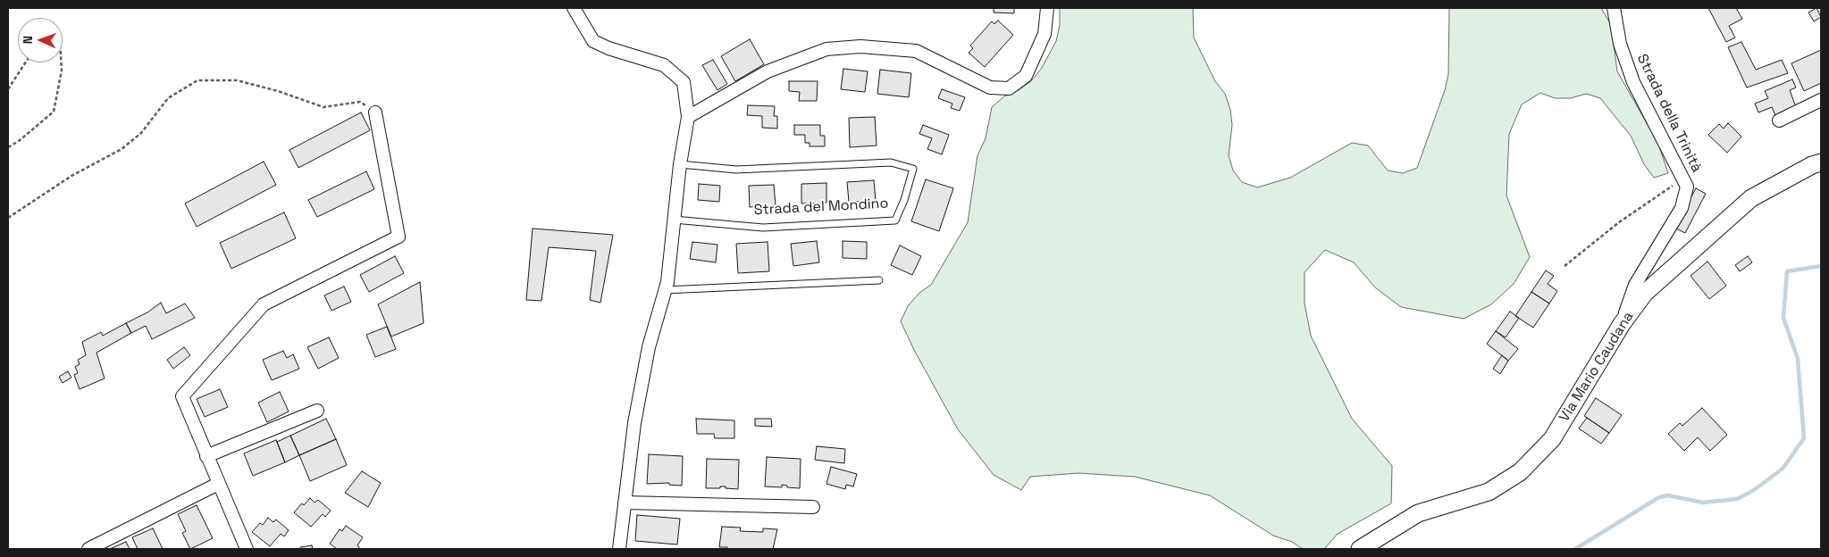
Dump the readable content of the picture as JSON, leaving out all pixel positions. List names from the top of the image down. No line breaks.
{"streets":{"main road":["Via Mario Caudana"],"street":["Strada della Trinità"],"lane":["Strada del Mondino"]},"crossings":[["Strada della Trinità","Via Mario Caudana"]],"north":"left"}
